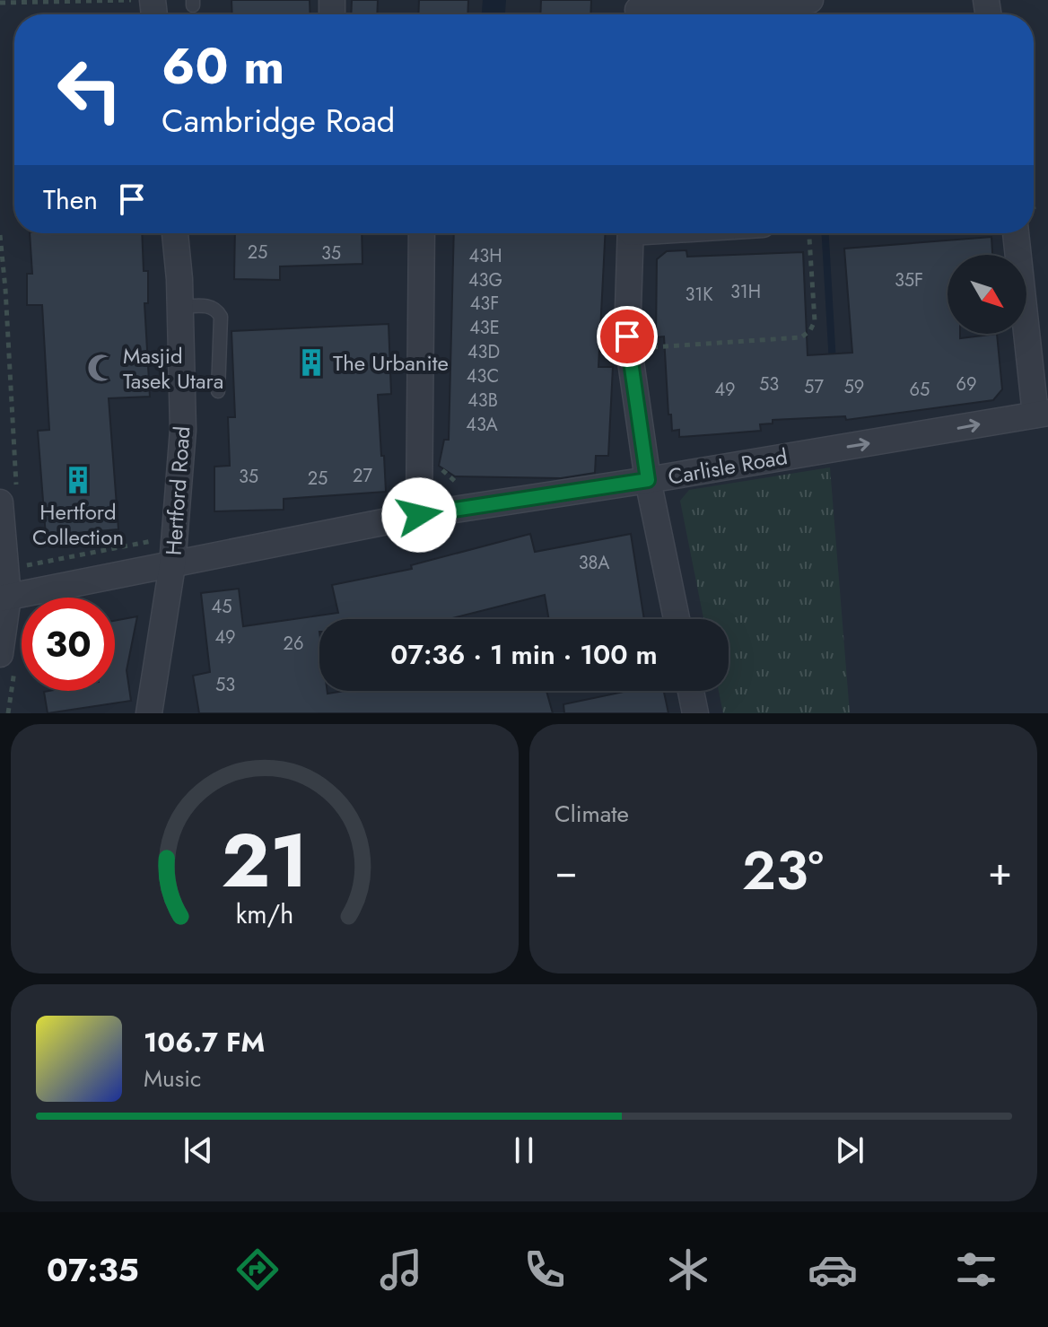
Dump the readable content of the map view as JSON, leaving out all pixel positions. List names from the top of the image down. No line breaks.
{"streets":{"street":["Carlisle Road","Hertford Road"]},"crossings":[["Carlisle Road","Hertford Road"]],"places":{"building":["The Urbanite","Hertford Collection"],"mosque":["Masjid Tasek Utara"]},"house_numbers":["25","35","43H","43G","35F","31H","31K","43F","43E","43D","43C","53","69","57","59","49","65","43B","43A","27","35","25","38A","45","49","26","53"],"north":"bottom right","page":{"turn":["60 m","Cambridge Road"],"then":"Then","limit":"30","trip":"07:36 · 1 min · 100 m","tile":"Climate","heat":["−","23°","+"],"song":["106.7 FM","Music"],"tabs":"07:35","gauge":["21","km/h"]}}
